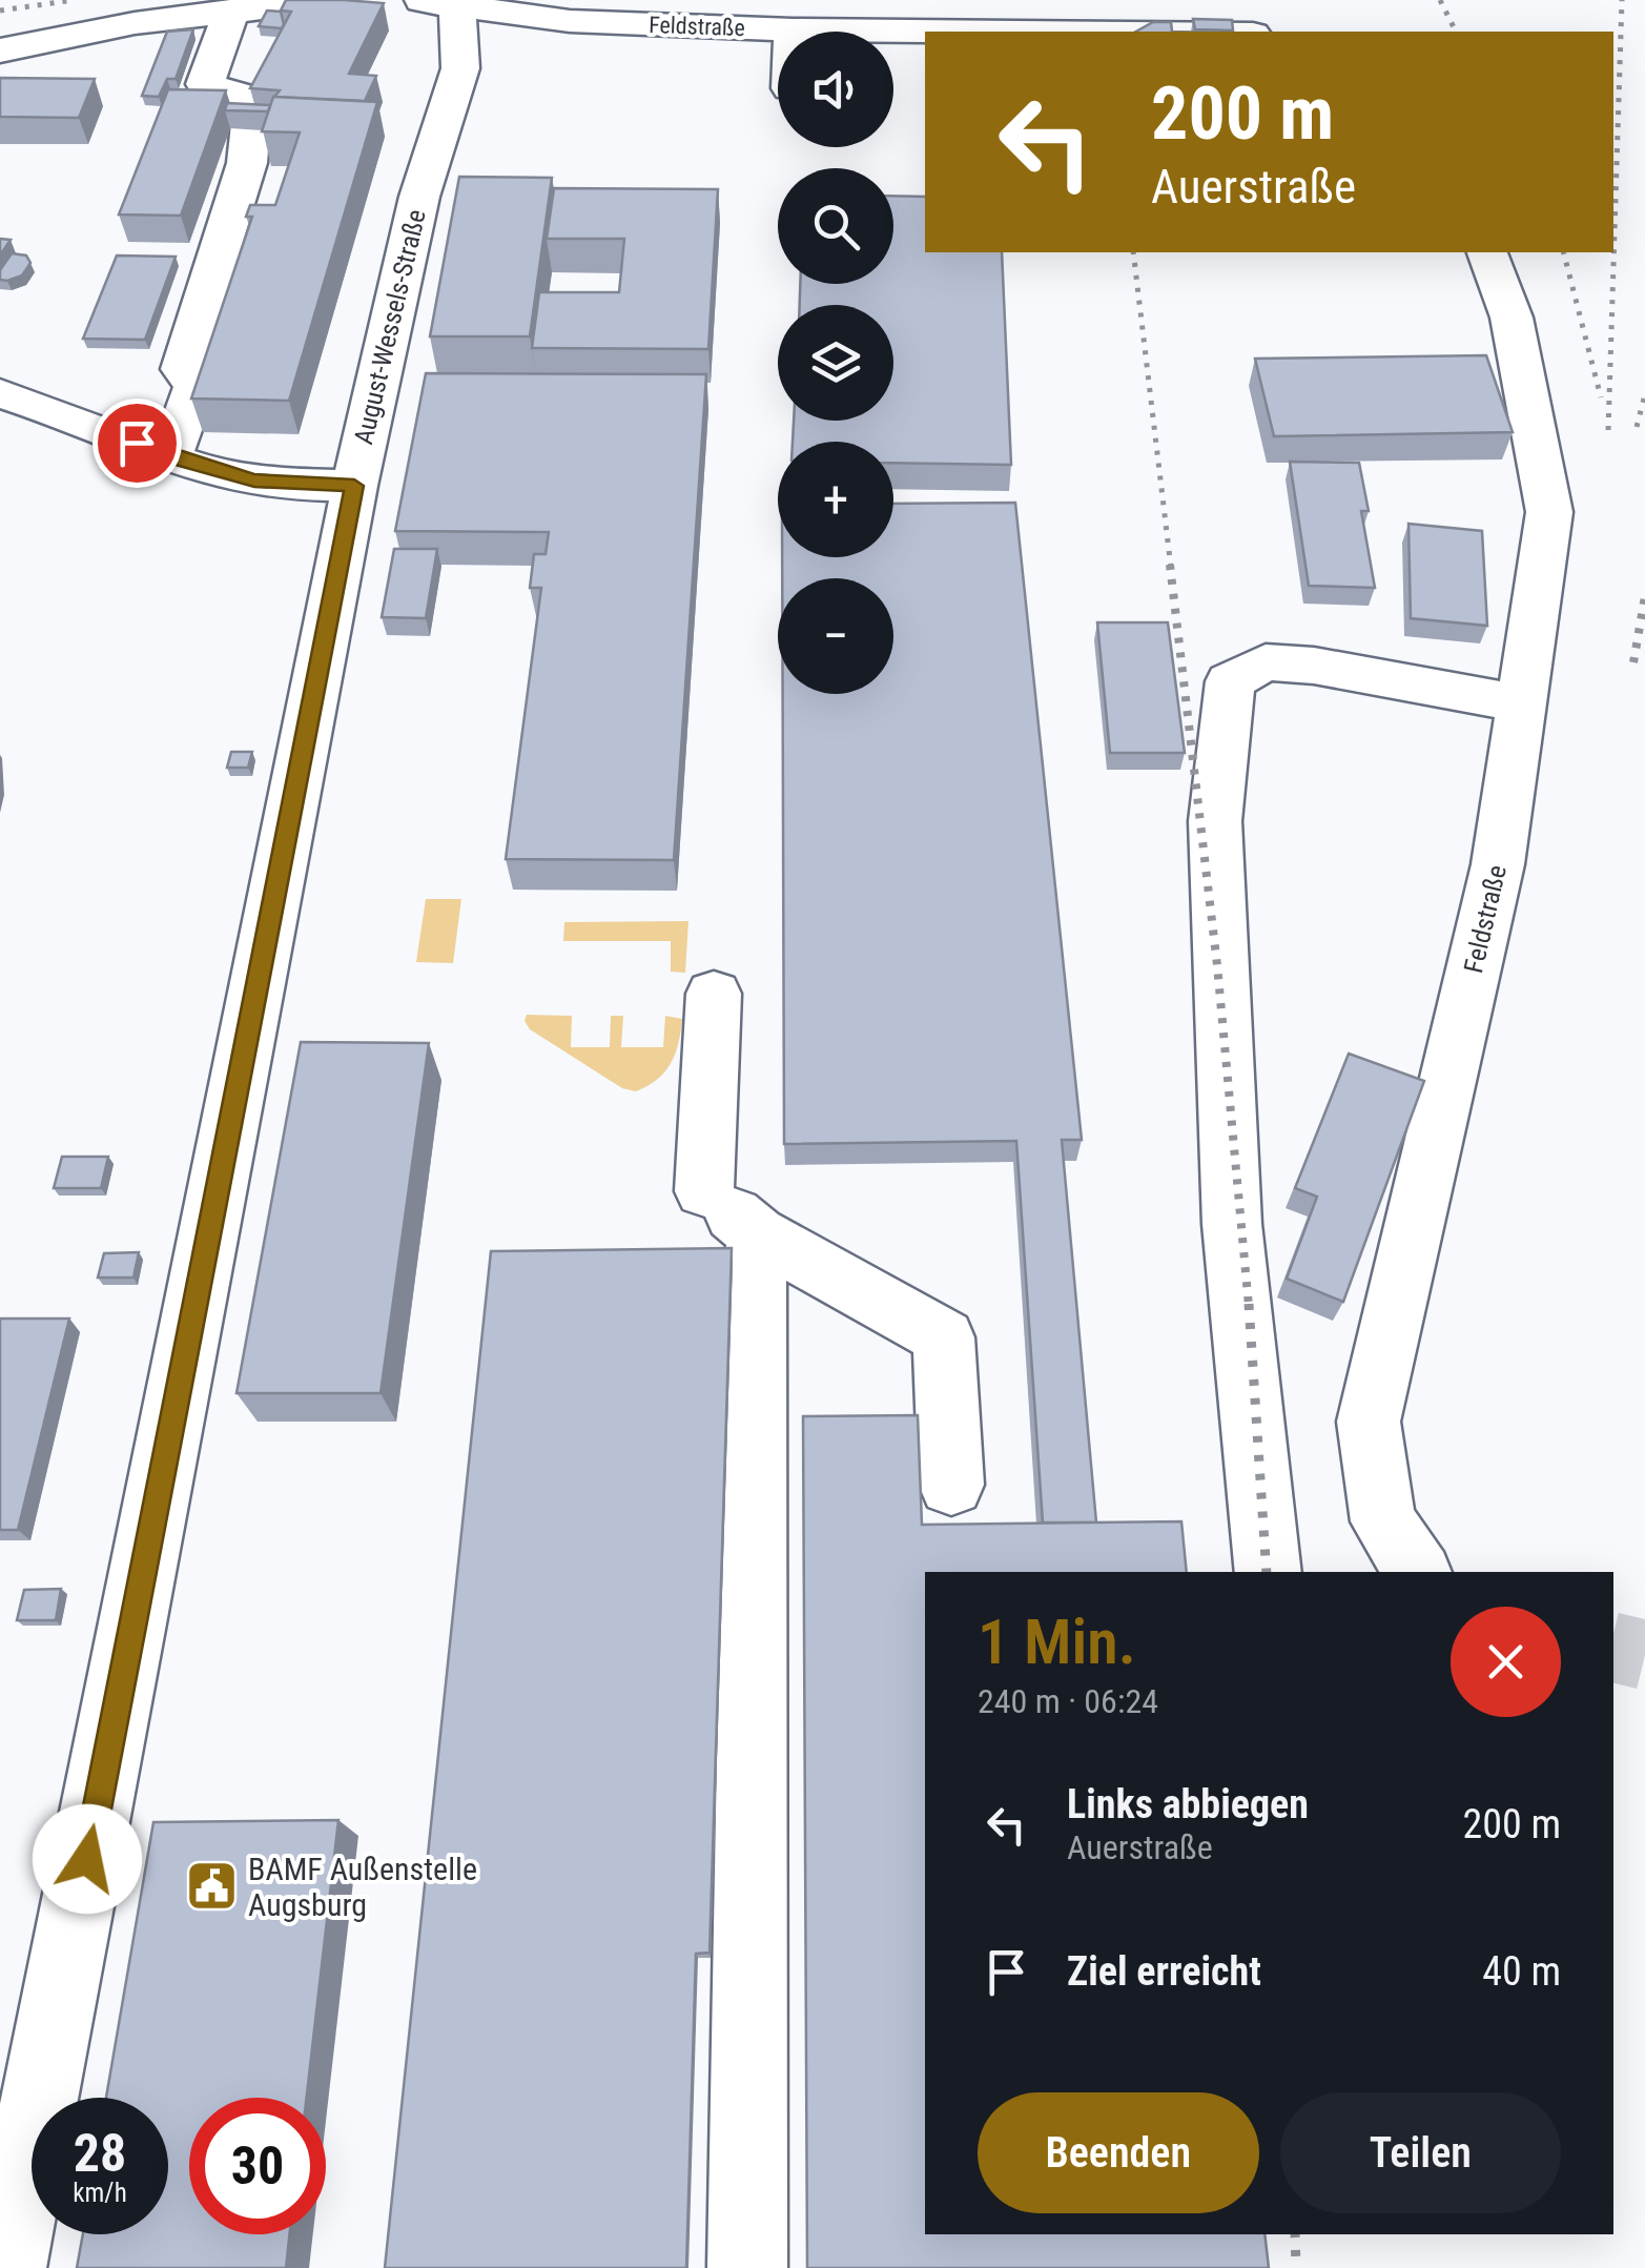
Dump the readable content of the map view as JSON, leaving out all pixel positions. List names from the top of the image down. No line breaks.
{"streets":{"street":["Feldstraße","August-Wessels-Straße"]},"crossings":[["Feldstraße","August-Wessels-Straße"]],"places":{"public building":["BAMF Außenstelle Augsburg"]},"page":{"map_buttons":["+","−"],"turn":["200 m","Auerstraße"],"heading":["1 Min.","240 m · 06:24"],"list":[{"name":"Links abbiegen","note":"Auerstraße","value":"200 m"},{"name":"Ziel erreicht","value":"40 m"}],"buttons":["Beenden","Teilen"],"speed":"28 km/h","limit":"30"}}
